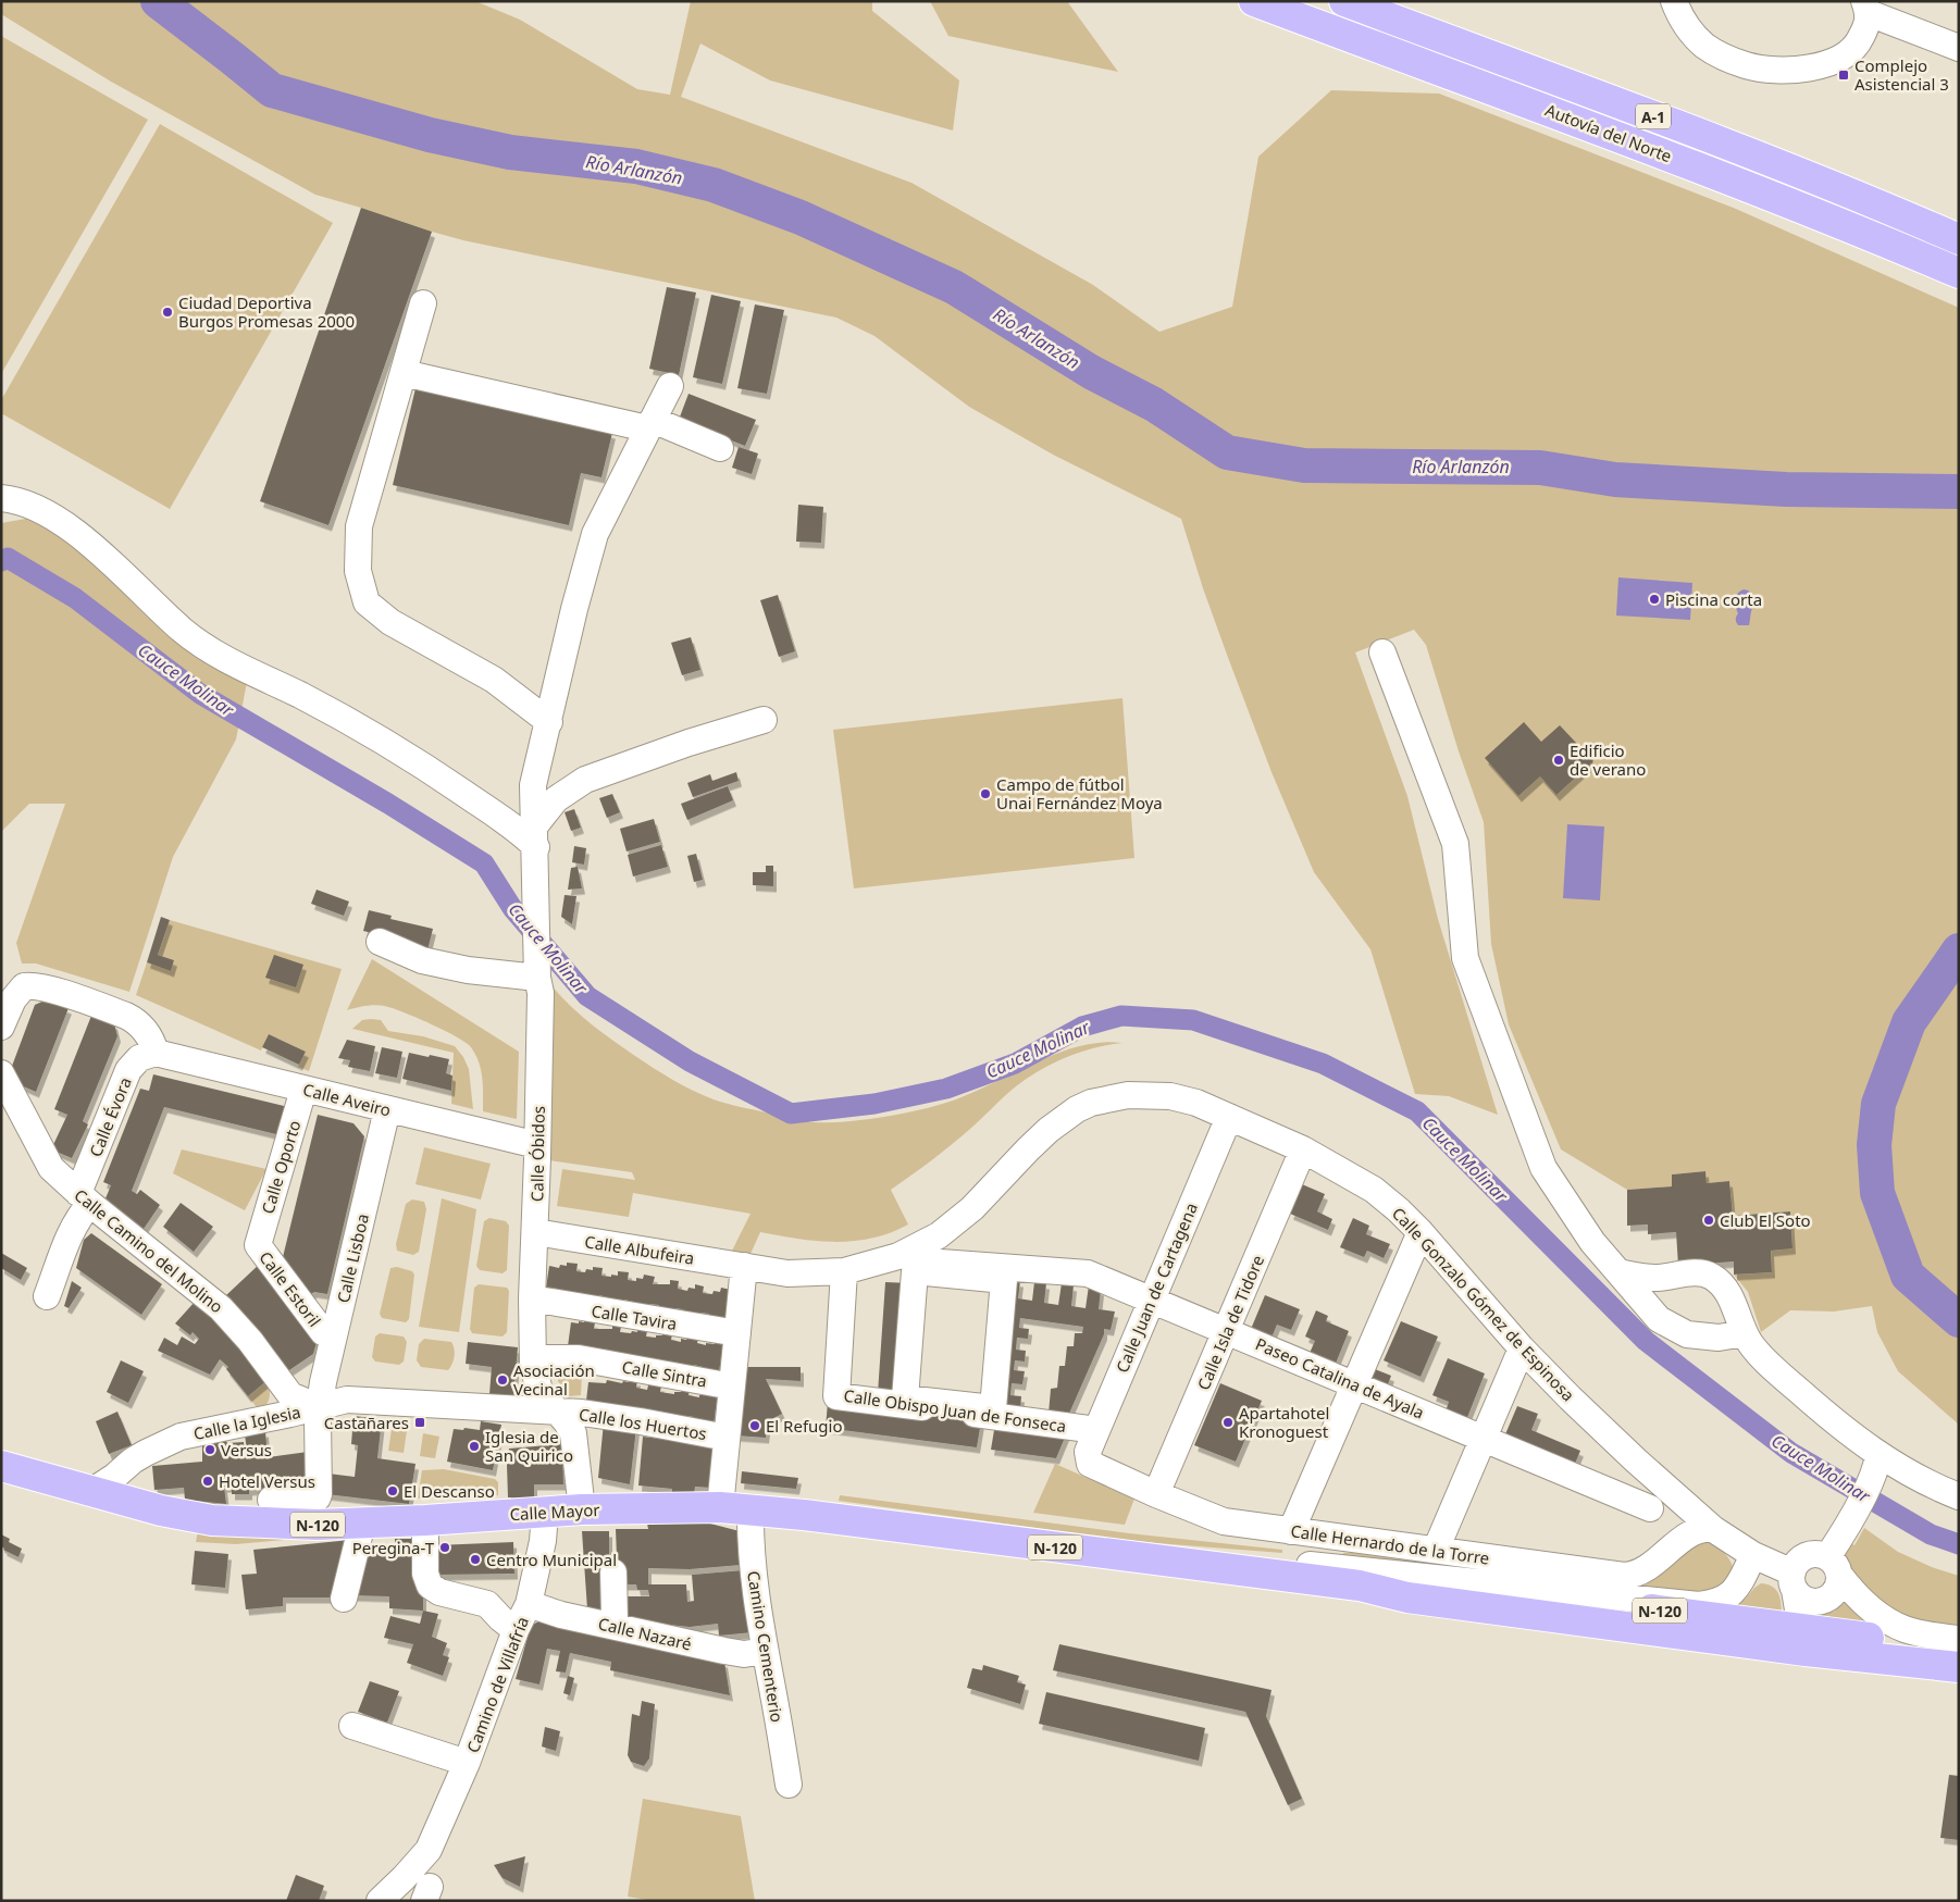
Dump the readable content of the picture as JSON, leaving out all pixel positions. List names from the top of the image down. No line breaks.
{"streets":{"highway":["A-1","Autovía del Norte","Calle Mayor","N-120"],"street":["Calle Aveiro","Calle Évora","Calle Óbidos","Calle Oporto","Calle Albufeira","Calle Camino del Molino","Calle Lisboa","Calle Juan de Cartagena","Calle Estoril","Calle Gonzalo Gómez de Espinosa","Calle Tavira","Calle Isla de Tidore","Calle Sintra","Paseo Catalina de Ayala","Calle Obispo Juan de Fonseca","Calle la Iglesia","Calle los Huertos","Calle Hernardo de la Torre","Calle Nazaré","Camino Cementerio","Camino de Villafría"]},"crossings":[["Calle Aveiro","Calle Évora"],["Calle Aveiro","Calle Óbidos"],["Calle Aveiro","Calle Oporto"],["Calle Aveiro","Calle Lisboa"],["Calle Évora","Calle Camino del Molino"],["Calle Óbidos","Calle Albufeira"],["Calle Óbidos","Calle Tavira"],["Calle Óbidos","Calle Sintra"],["Calle Óbidos","Calle la Iglesia"],["Calle Óbidos","Calle los Huertos"],["Calle Óbidos","Calle Mayor"],["Calle Oporto","Calle Estoril"],["Calle Albufeira","Calle Gonzalo Gómez de Espinosa"],["Calle Camino del Molino","Calle Lisboa"],["Calle Camino del Molino","Calle la Iglesia"],["Calle Lisboa","Calle la Iglesia"],["Calle Juan de Cartagena","Calle Gonzalo Gómez de Espinosa"],["Calle Juan de Cartagena","Paseo Catalina de Ayala"],["Calle Juan de Cartagena","Calle Obispo Juan de Fonseca"],["Calle Juan de Cartagena","Calle Hernardo de la Torre"],["Calle Gonzalo Gómez de Espinosa","Calle Isla de Tidore"],["Calle Gonzalo Gómez de Espinosa","Calle Obispo Juan de Fonseca"],["Calle Gonzalo Gómez de Espinosa","Calle Hernardo de la Torre"],["Calle Isla de Tidore","Paseo Catalina de Ayala"],["Calle Isla de Tidore","Calle Hernardo de la Torre"],["Calle la Iglesia","Calle los Huertos"],["Calle la Iglesia","Calle Mayor"],["Calle la Iglesia","N-120"],["Calle Mayor","N-120"],["Calle Mayor","Camino Cementerio"],["Calle Mayor","Camino de Villafría"],["N-120","Camino Cementerio"],["Calle Nazaré","Camino Cementerio"],["Calle Nazaré","Camino de Villafría"]],"water":["Río Arlanzón","Cauce Molinar"],"places":{"transit":["Complejo Asistencial 3","Castañares"],"other":["Ciudad Deportiva Burgos Promesas 2000","Piscina corta","Edificio de verano","Campo de fútbol Unai Fernández Moya","Club El Soto","Asociación Vecinal","Apartahotel Kronoguest","El Refugio","Iglesia de San Quirico","Versus","Hotel Versus","El Descanso","Peregina-T","Centro Municipal"]}}
